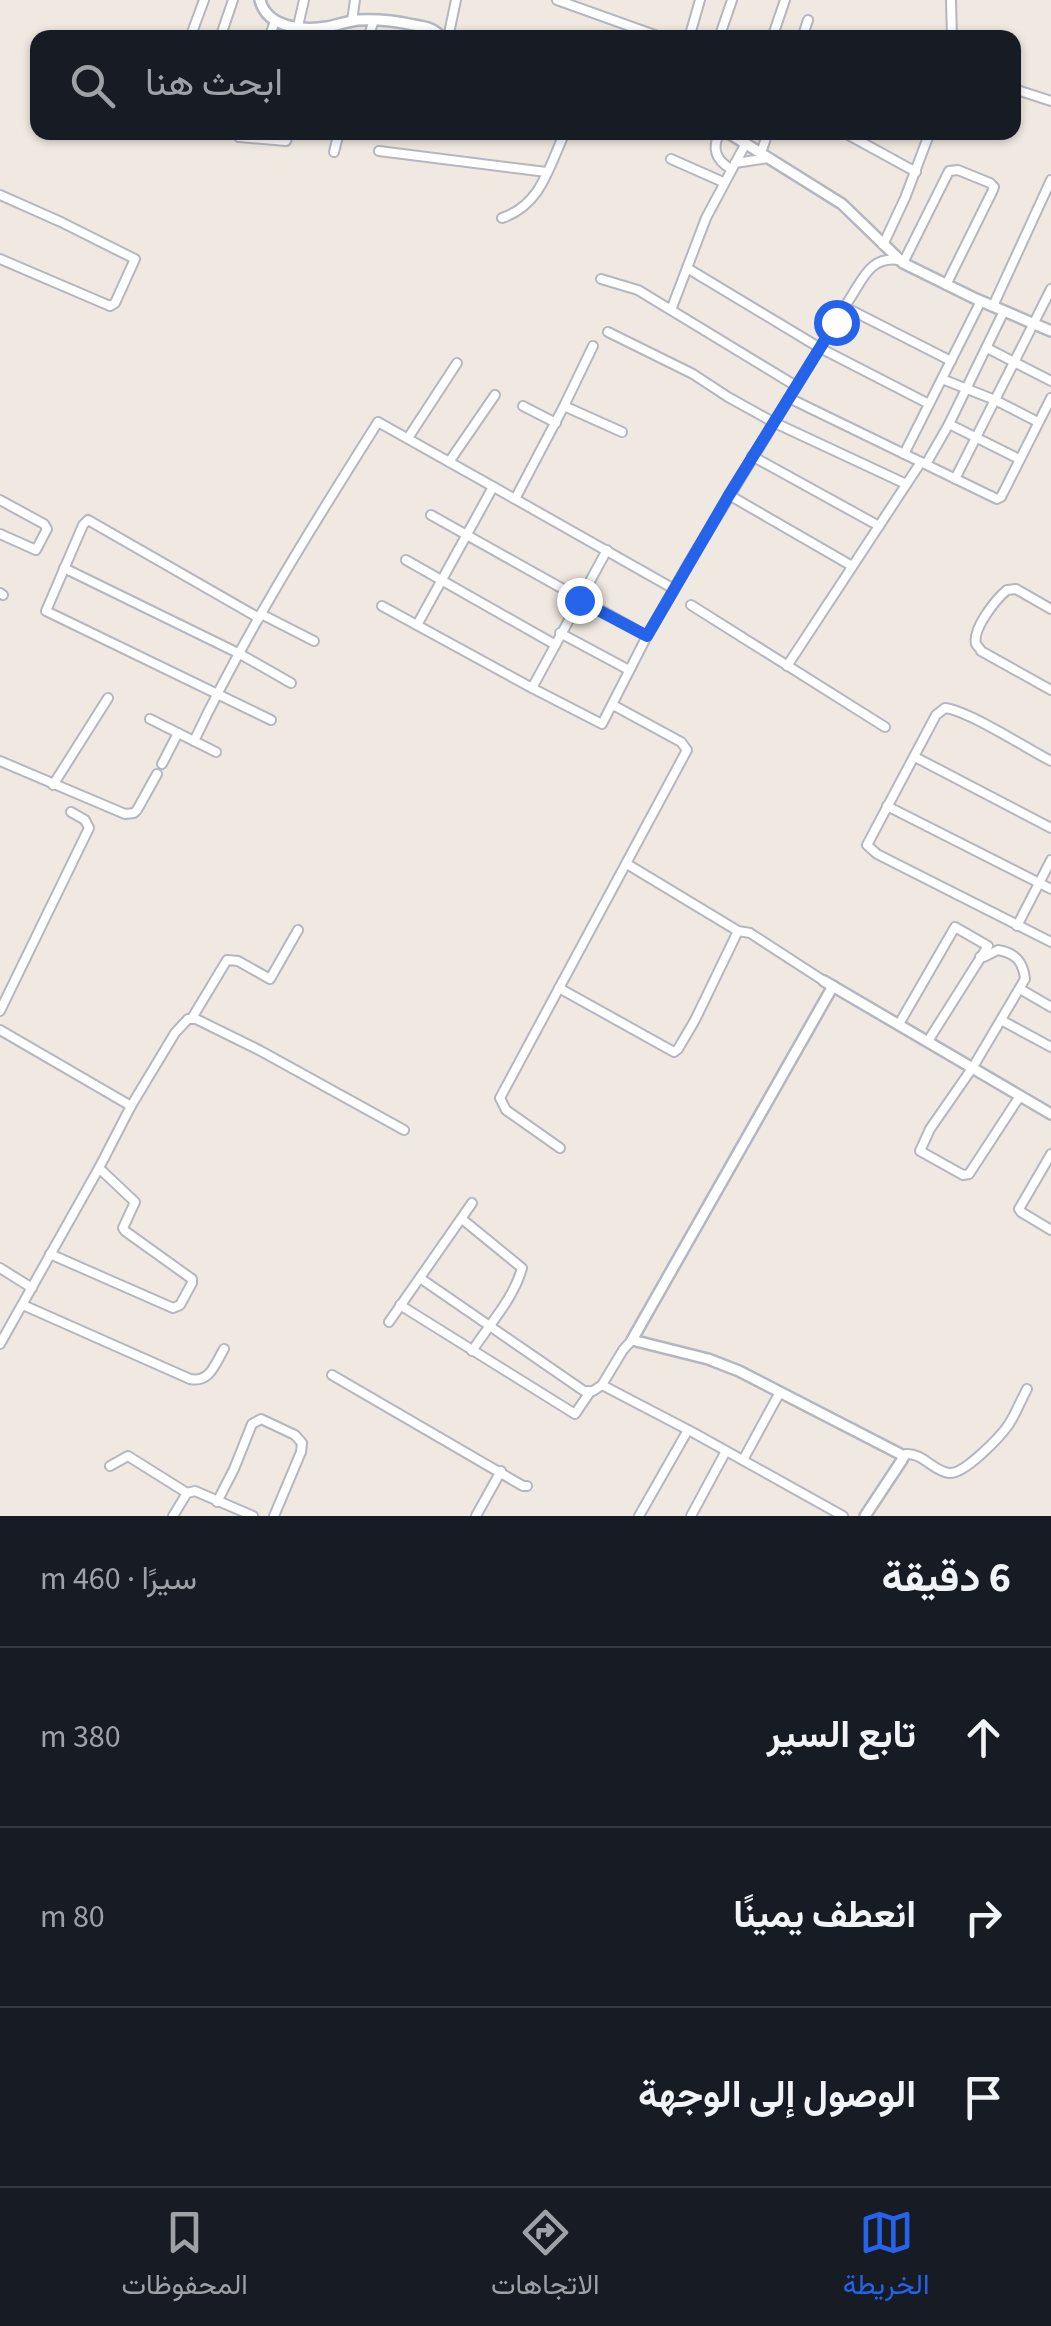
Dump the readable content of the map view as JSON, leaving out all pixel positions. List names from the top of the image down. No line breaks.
{"page":{"search":"ابحث هنا","heading":["6 دقيقة","سيرًا · 460 m"],"list":[["تابع السير","380 m"],["انعطف يمينًا","80 m"],"الوصول إلى الوجهة"],"nav":["الخريطة","الاتجاهات","المحفوظات"]}}
